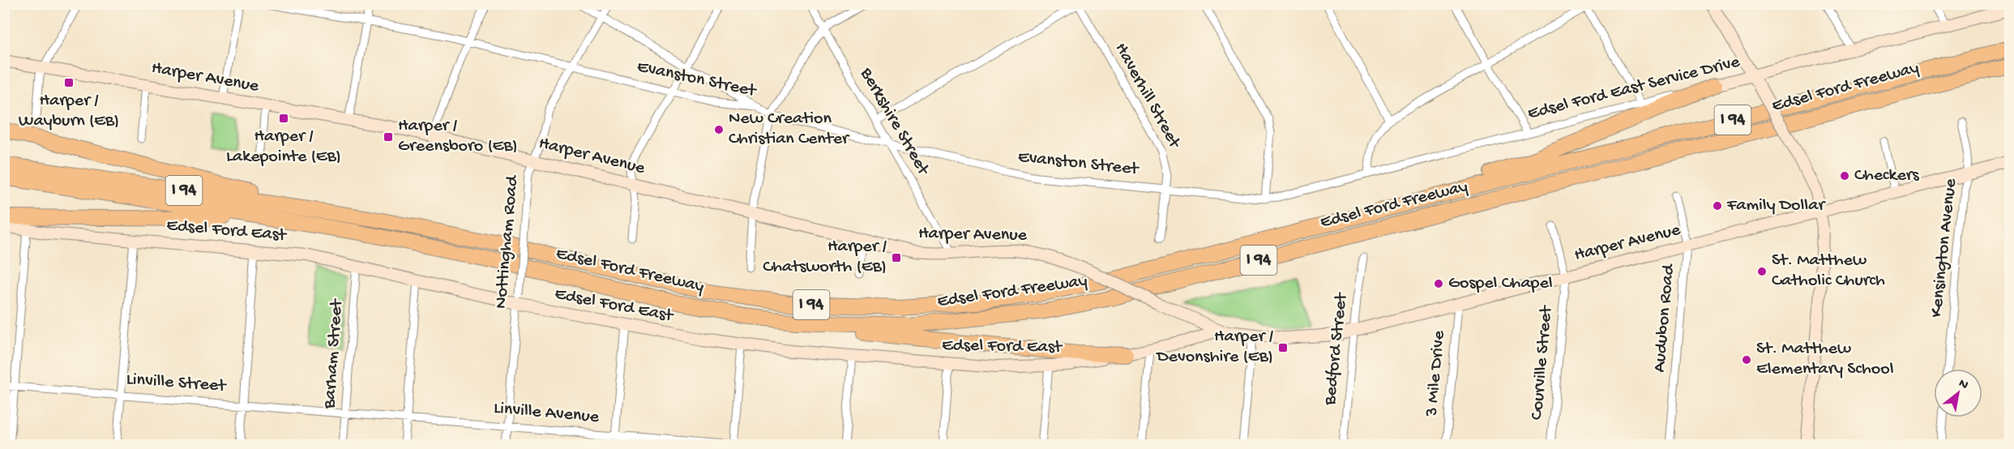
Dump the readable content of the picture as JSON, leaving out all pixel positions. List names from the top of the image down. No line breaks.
{"streets":{"highway":["Edsel Ford Freeway","I 94"],"main road":["Harper Avenue","Edsel Ford East Service Drive","Edsel Ford East"],"street":["Evanston Street","Haverhill Street","Berkshire Street","Nottingham Road","Kensington Avenue","Audubon Road","Bedford Street","Barham Street","Courville Street","3 Mile Drive","Linville Street","Linville Avenue"]},"crossings":[["Harper Avenue","Berkshire Street"],["Harper Avenue","Edsel Ford East"],["Harper Avenue","Nottingham Road"],["Harper Avenue","Kensington Avenue"],["Harper Avenue","Audubon Road"],["Harper Avenue","Bedford Street"],["Harper Avenue","Courville Street"],["Harper Avenue","3 Mile Drive"],["Evanston Street","Edsel Ford East Service Drive"],["Evanston Street","Haverhill Street"],["Evanston Street","Berkshire Street"],["Evanston Street","Nottingham Road"],["Edsel Ford East","Nottingham Road"],["Edsel Ford East","Barham Street"],["Nottingham Road","Linville Avenue"],["Barham Street","Linville Street"],["Barham Street","Linville Avenue"],["Linville Street","Linville Avenue"]],"places":{"transit":["Harper / Wayburn (EB)","Harper / Lakepointe (EB)","Harper / Greensboro (EB)","Harper / Chatsworth (EB)","Harper / Devonshire (EB)"],"other":["New Creation Christian Center","Checkers","Family Dollar","St. Matthew Catholic Church","Gospel Chapel","St. Matthew Elementary School"]},"north":"top right"}
